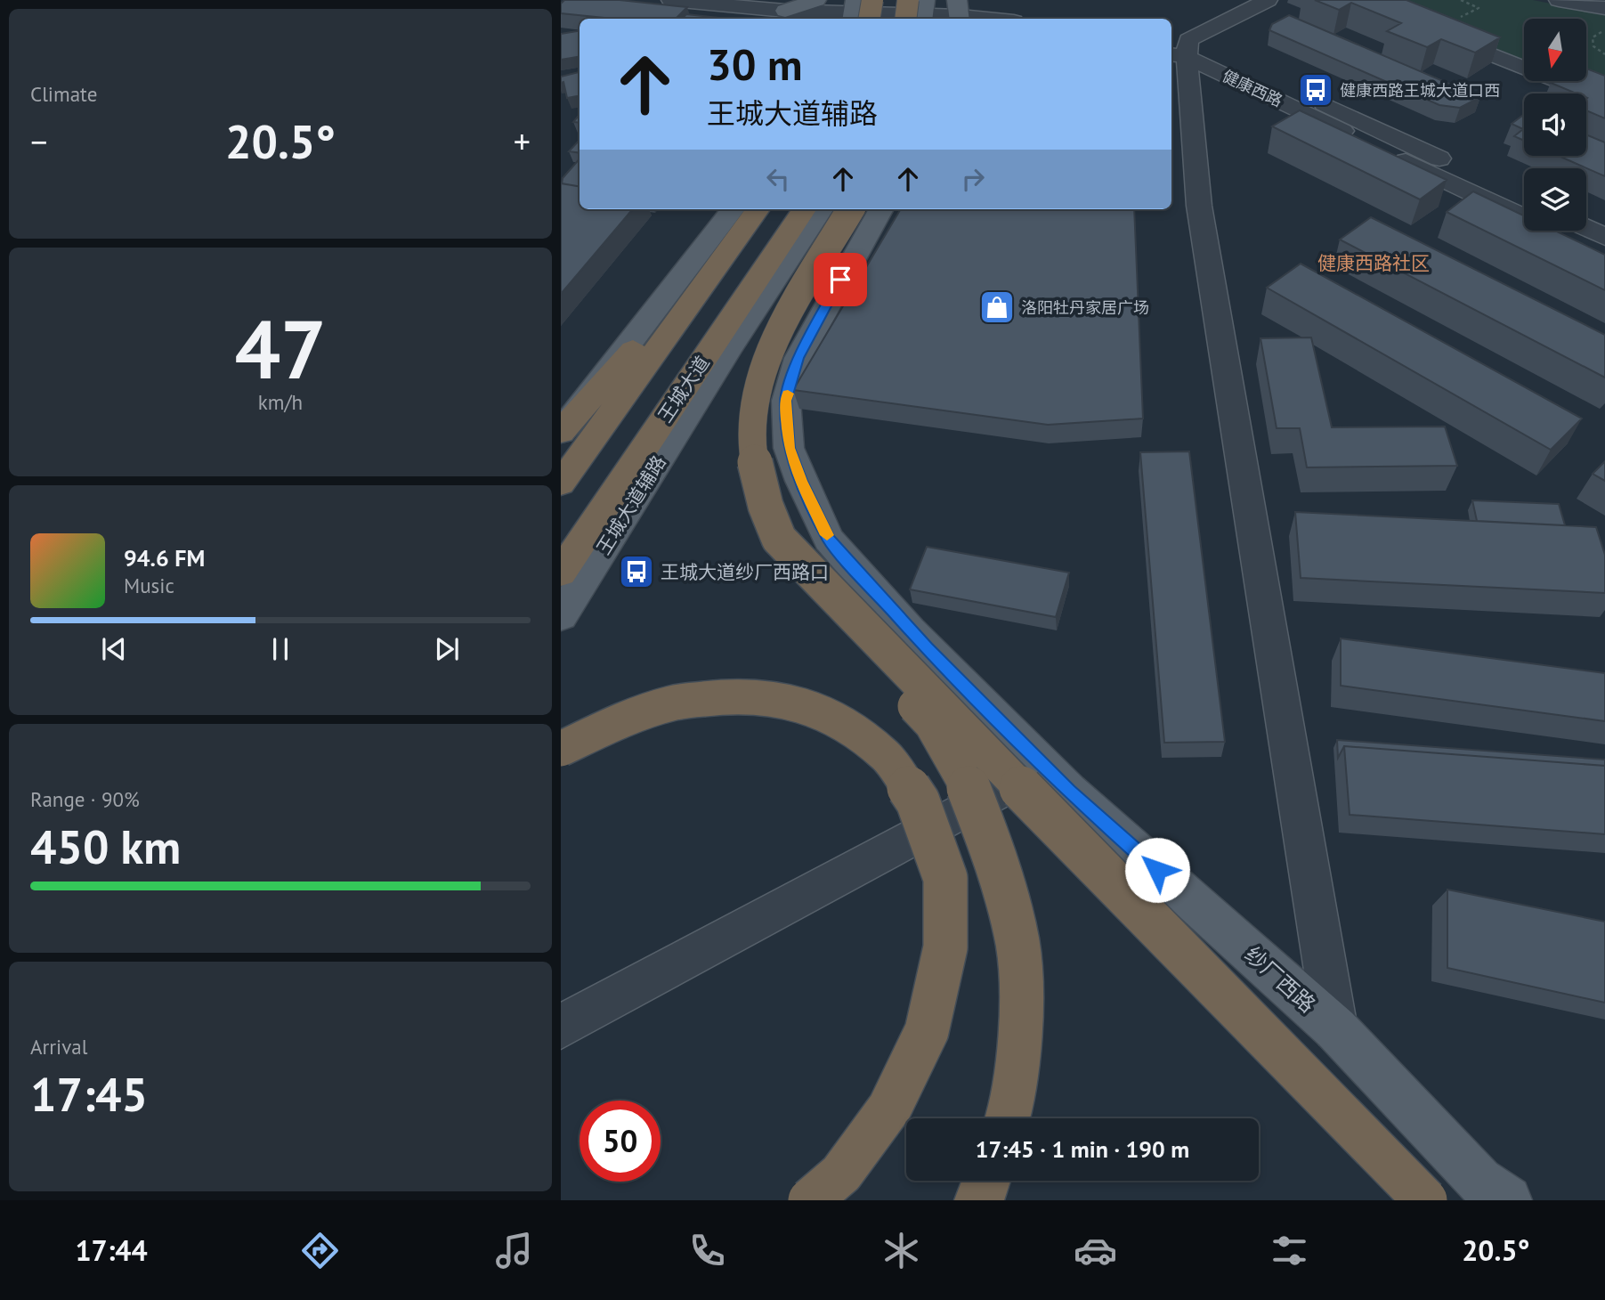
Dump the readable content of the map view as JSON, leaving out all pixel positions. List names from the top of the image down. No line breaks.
{"streets":{"highway":["王城大道"],"main road":["王城大道辅路","纱厂西路"],"street":["健康西路"]},"districts":["健康西路社区"],"places":{"bus stop":["健康西路王城大道口西","王城大道纱厂西路口"],"shop":["洛阳牡丹家居广场"]},"north":"bottom","page":{"tile":["Climate",["47","km/h"],["Range · 90%","450 km"],["Arrival","17:45"]],"turn":["30 m","王城大道辅路"],"heat":["−","20.5°","+"],"song":["94.6 FM","Music"],"limit":"50","trip":"17:45 · 1 min · 190 m","tabs":["17:44","20.5°"]}}
